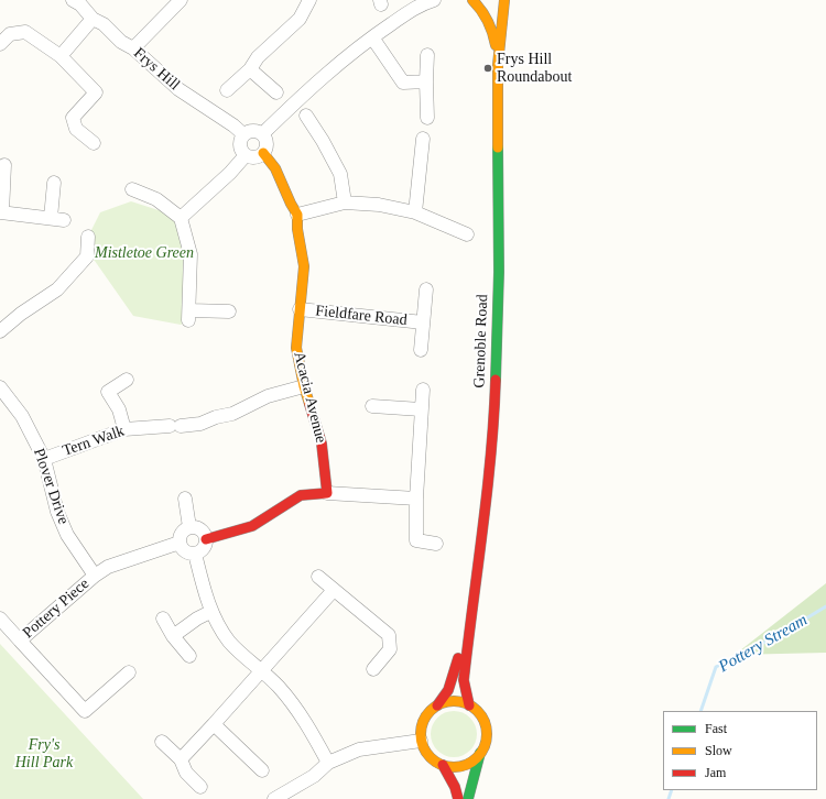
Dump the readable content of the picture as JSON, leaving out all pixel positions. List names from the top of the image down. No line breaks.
{"streets":{"street":["Frys Hill","Fieldfare Road","Grenoble Road","Acacia Avenue","Tern Walk","Plover Drive","Pottery Piece"]},"crossings":[["Frys Hill","Acacia Avenue"],["Fieldfare Road","Acacia Avenue"],["Acacia Avenue","Tern Walk"],["Tern Walk","Plover Drive"],["Plover Drive","Pottery Piece"]],"water":["Pottery Stream"],"parks":["Mistletoe Green","Fry's Hill Park"],"places":["Frys Hill Roundabout"],"legend":["Fast","Slow","Jam"]}
